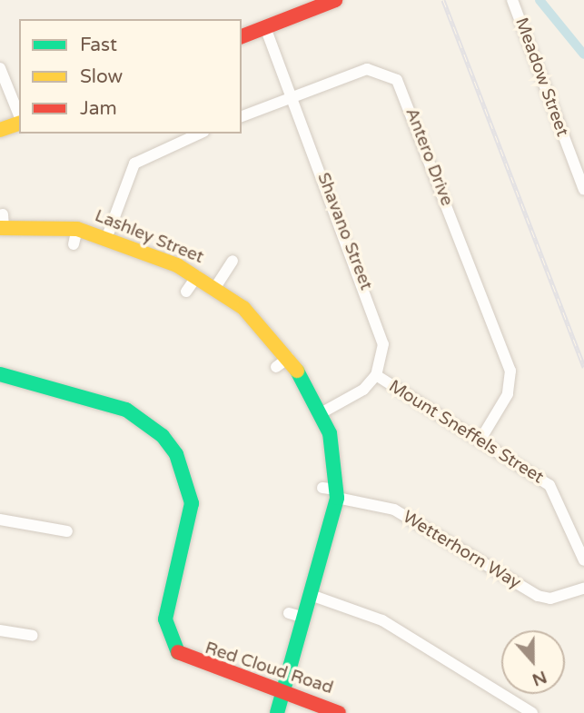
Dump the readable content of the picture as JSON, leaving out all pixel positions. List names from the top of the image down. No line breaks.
{"streets":{"street":["Meadow Street","Antero Drive","Shavano Street","Lashley Street","Mount Sneffels Street","Wetterhorn Way","Red Cloud Road"]},"crossings":[["Antero Drive","Shavano Street"],["Antero Drive","Mount Sneffels Street"],["Shavano Street","Mount Sneffels Street"],["Lashley Street","Wetterhorn Way"],["Lashley Street","Red Cloud Road"]],"legend":["Fast","Slow","Jam"],"north":"bottom"}
